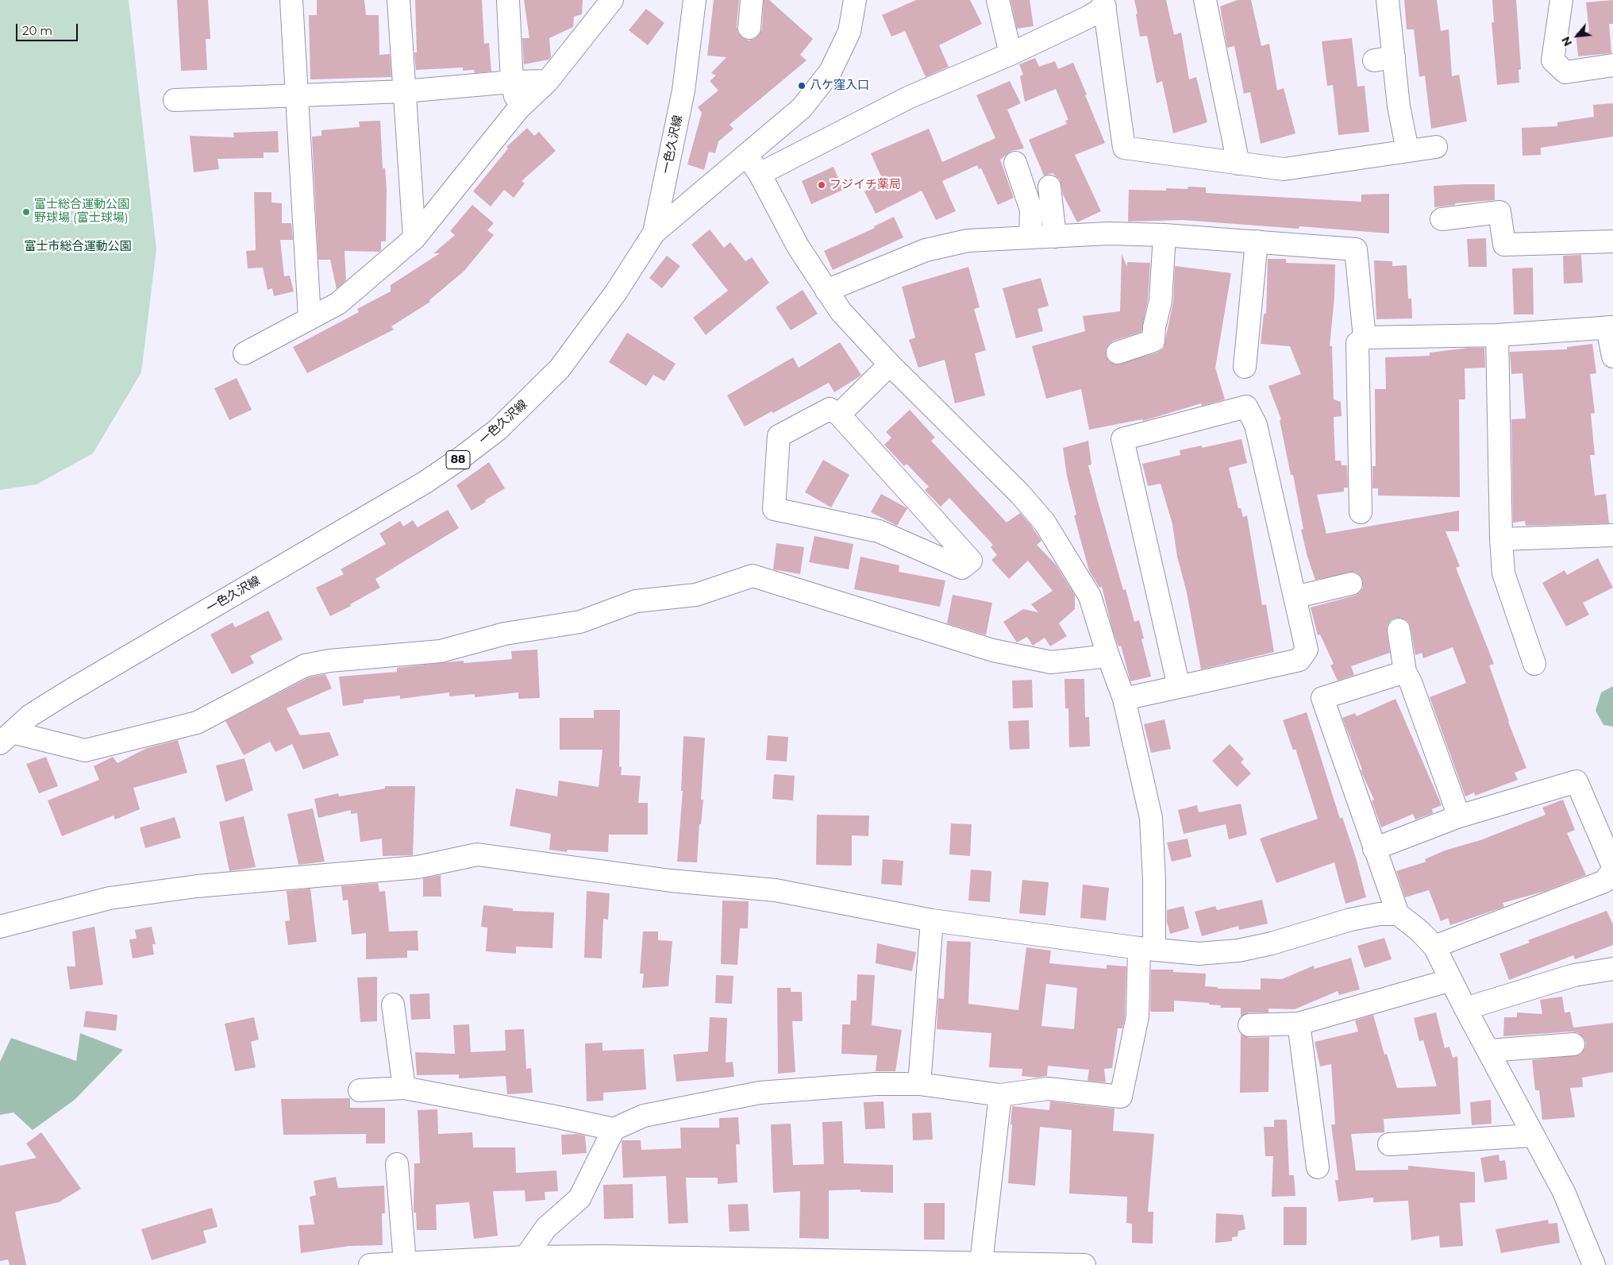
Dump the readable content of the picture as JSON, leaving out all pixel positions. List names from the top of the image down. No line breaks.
{"streets":{"street":["一色久沢線","88"]},"parks":["富士市総合運動公園"],"places":["八ケ窪入口","フジイチ薬局","富士総合運動公園 野球場 (富士球場)"],"scale_bar":"20 m","north":"bottom left"}
